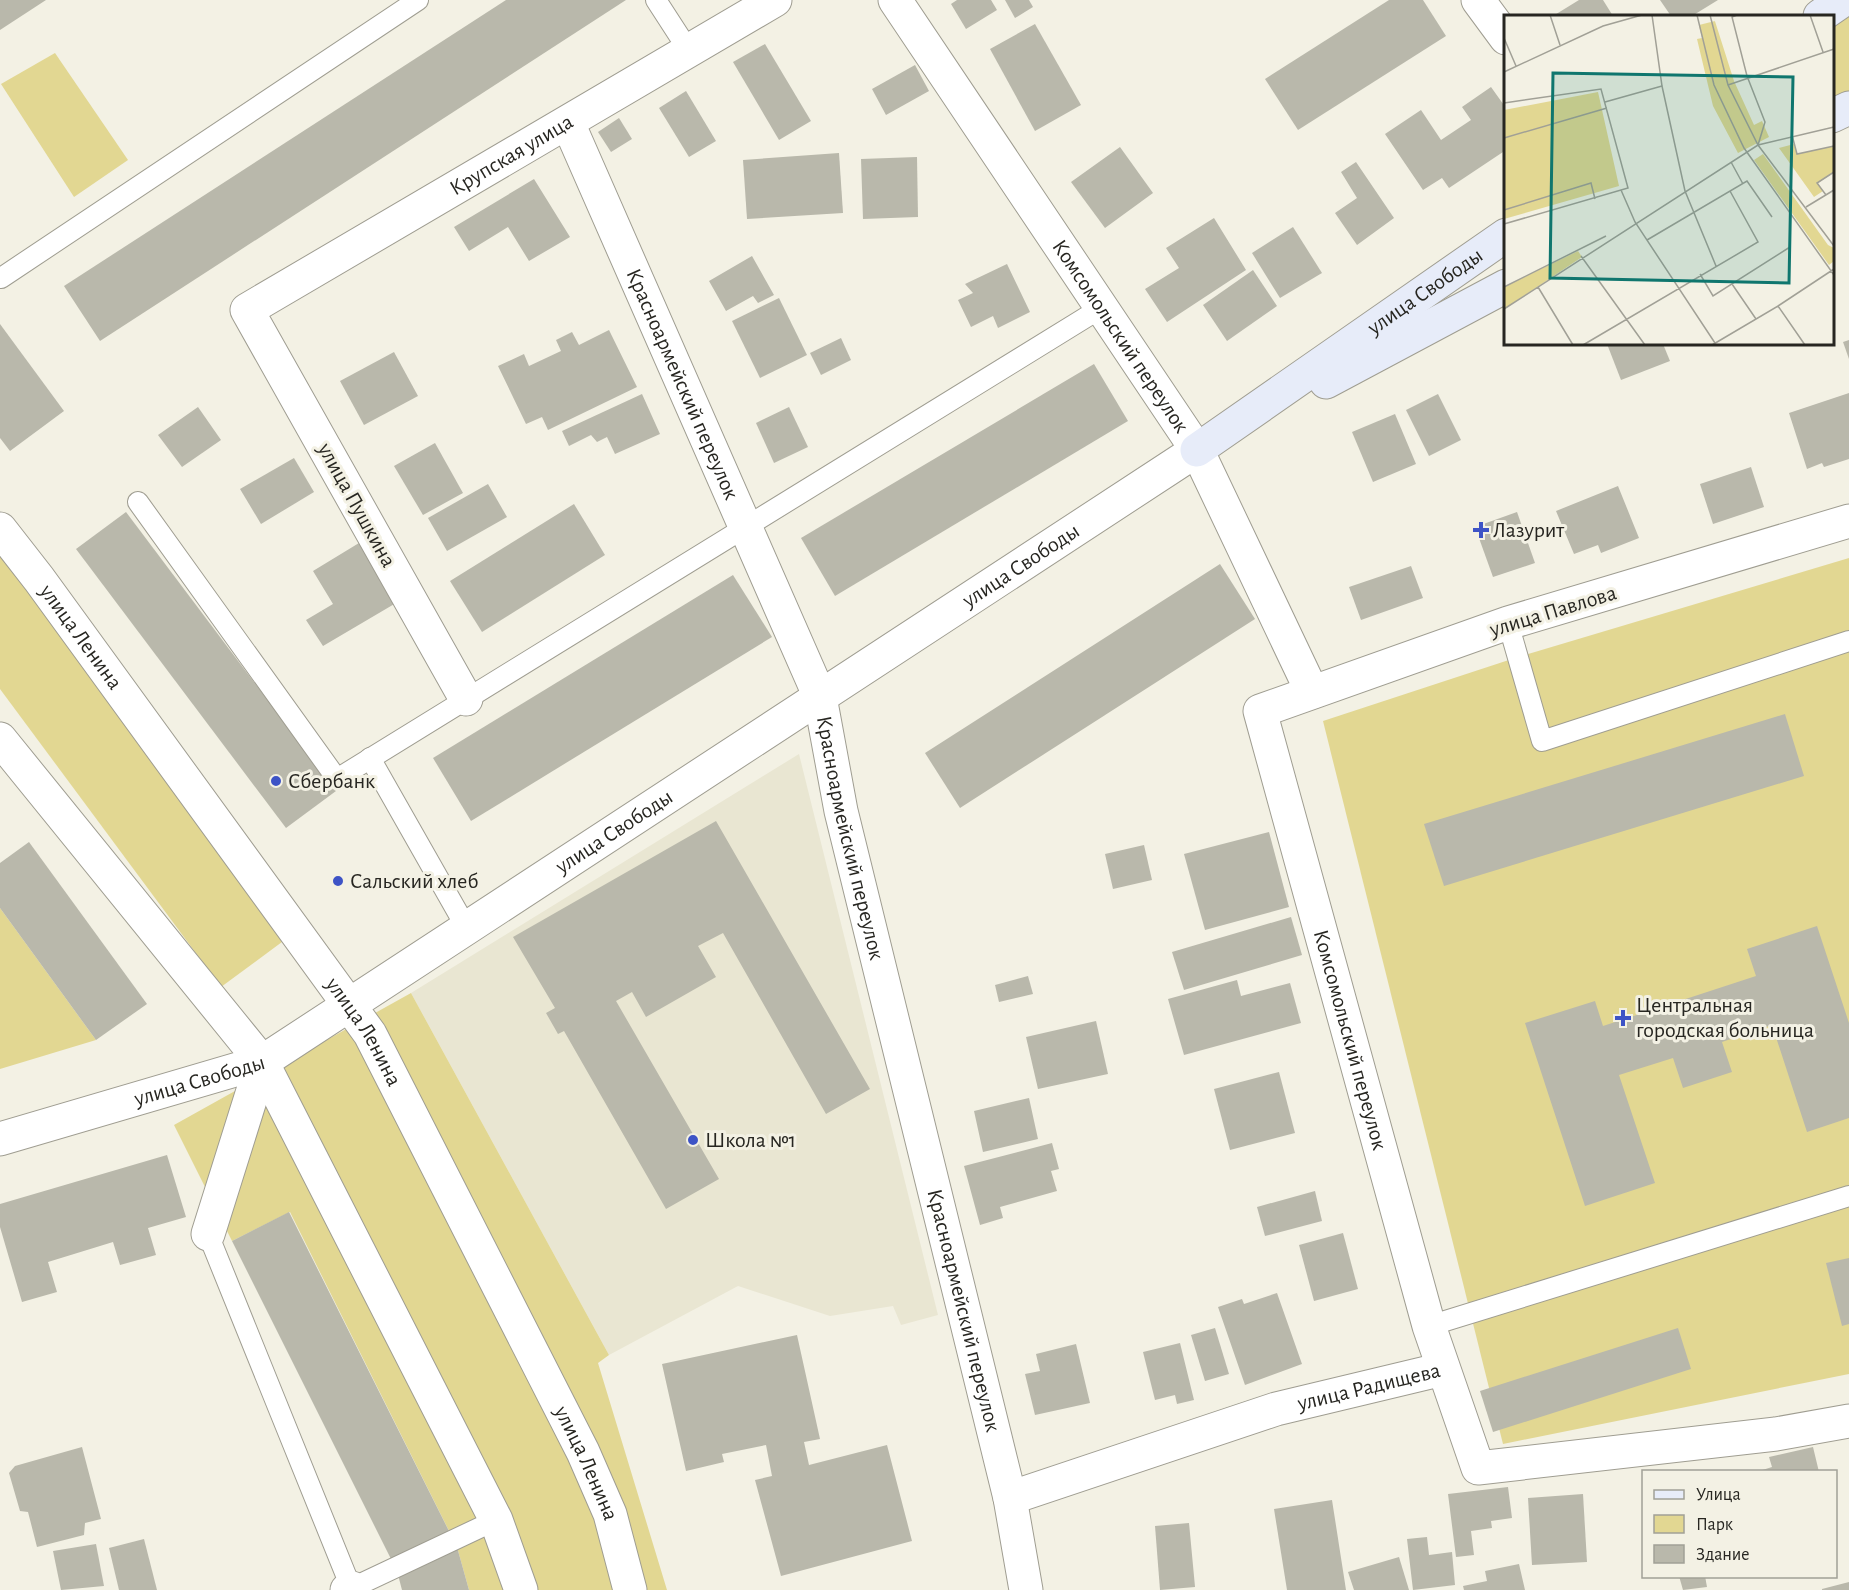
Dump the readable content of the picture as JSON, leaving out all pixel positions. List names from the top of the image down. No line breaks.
{"streets":{"street":["Крупская улица","улица Свободы","Комсомольский переулок","Красноармейский переулок","улица Пушкина","улица Павлова","улица Ленина","улица Радищева"]},"crossings":[["Крупская улица","Красноармейский переулок"],["Крупская улица","улица Пушкина"],["улица Свободы","Комсомольский переулок"],["улица Свободы","Красноармейский переулок"],["улица Свободы","улица Ленина"],["Комсомольский переулок","улица Павлова"],["Комсомольский переулок","улица Радищева"],["Красноармейский переулок","улица Радищева"]],"places":{"health":["Лазурит","Центральная городская больница"],"other":["Сбербанк","Сальский хлеб","Школа №1"]},"legend":["Улица","Парк","Здание"]}
